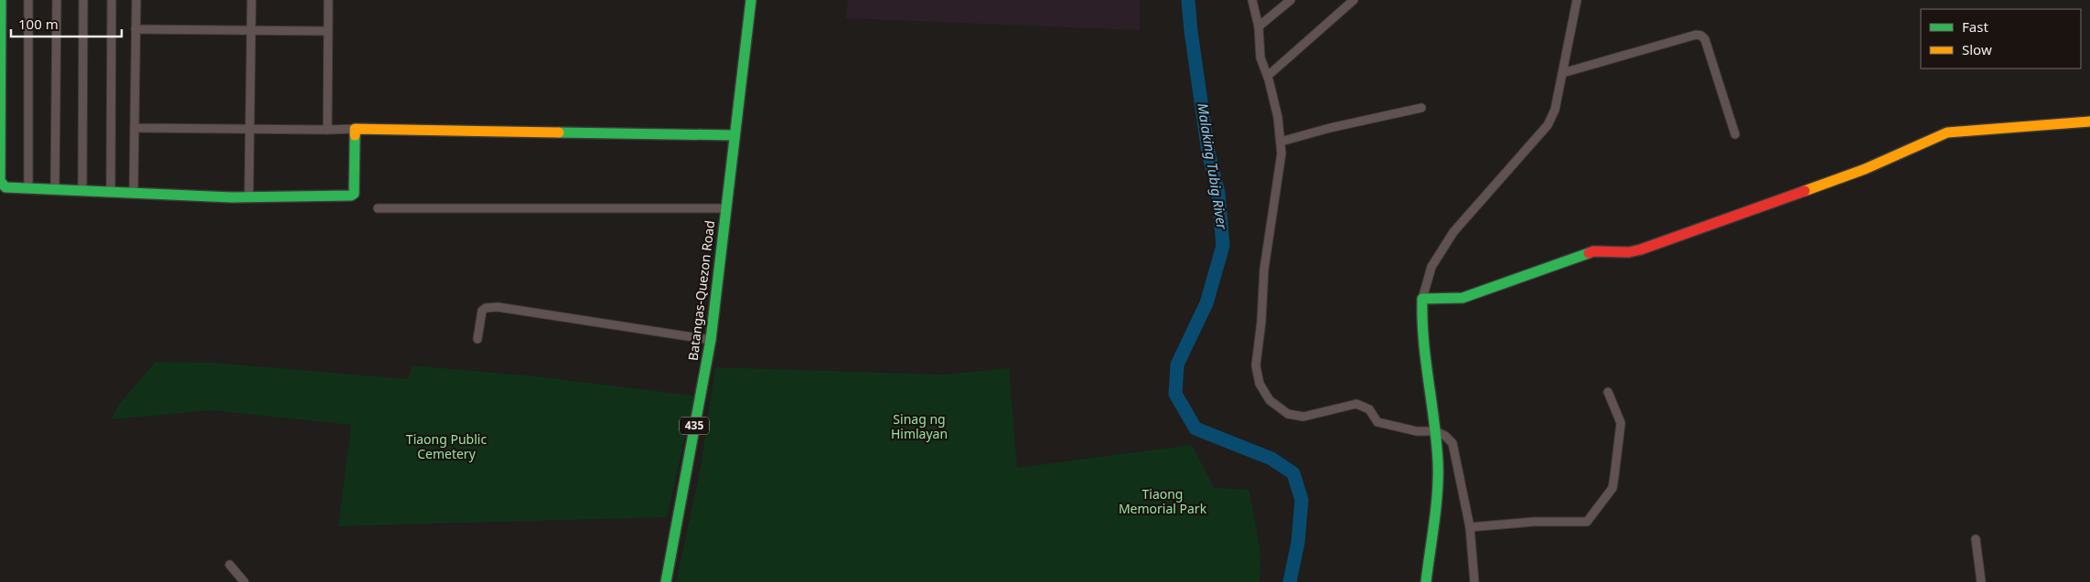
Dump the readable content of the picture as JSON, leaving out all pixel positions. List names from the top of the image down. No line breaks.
{"streets":{"street":["Batangas-Quezon Road","435"]},"water":["Malaking Tubig River"],"parks":["Sinag ng Himlayan","Tiaong Public Cemetery","Tiaong Memorial Park"],"legend":["Fast","Slow"],"scale_bar":"100 m"}
